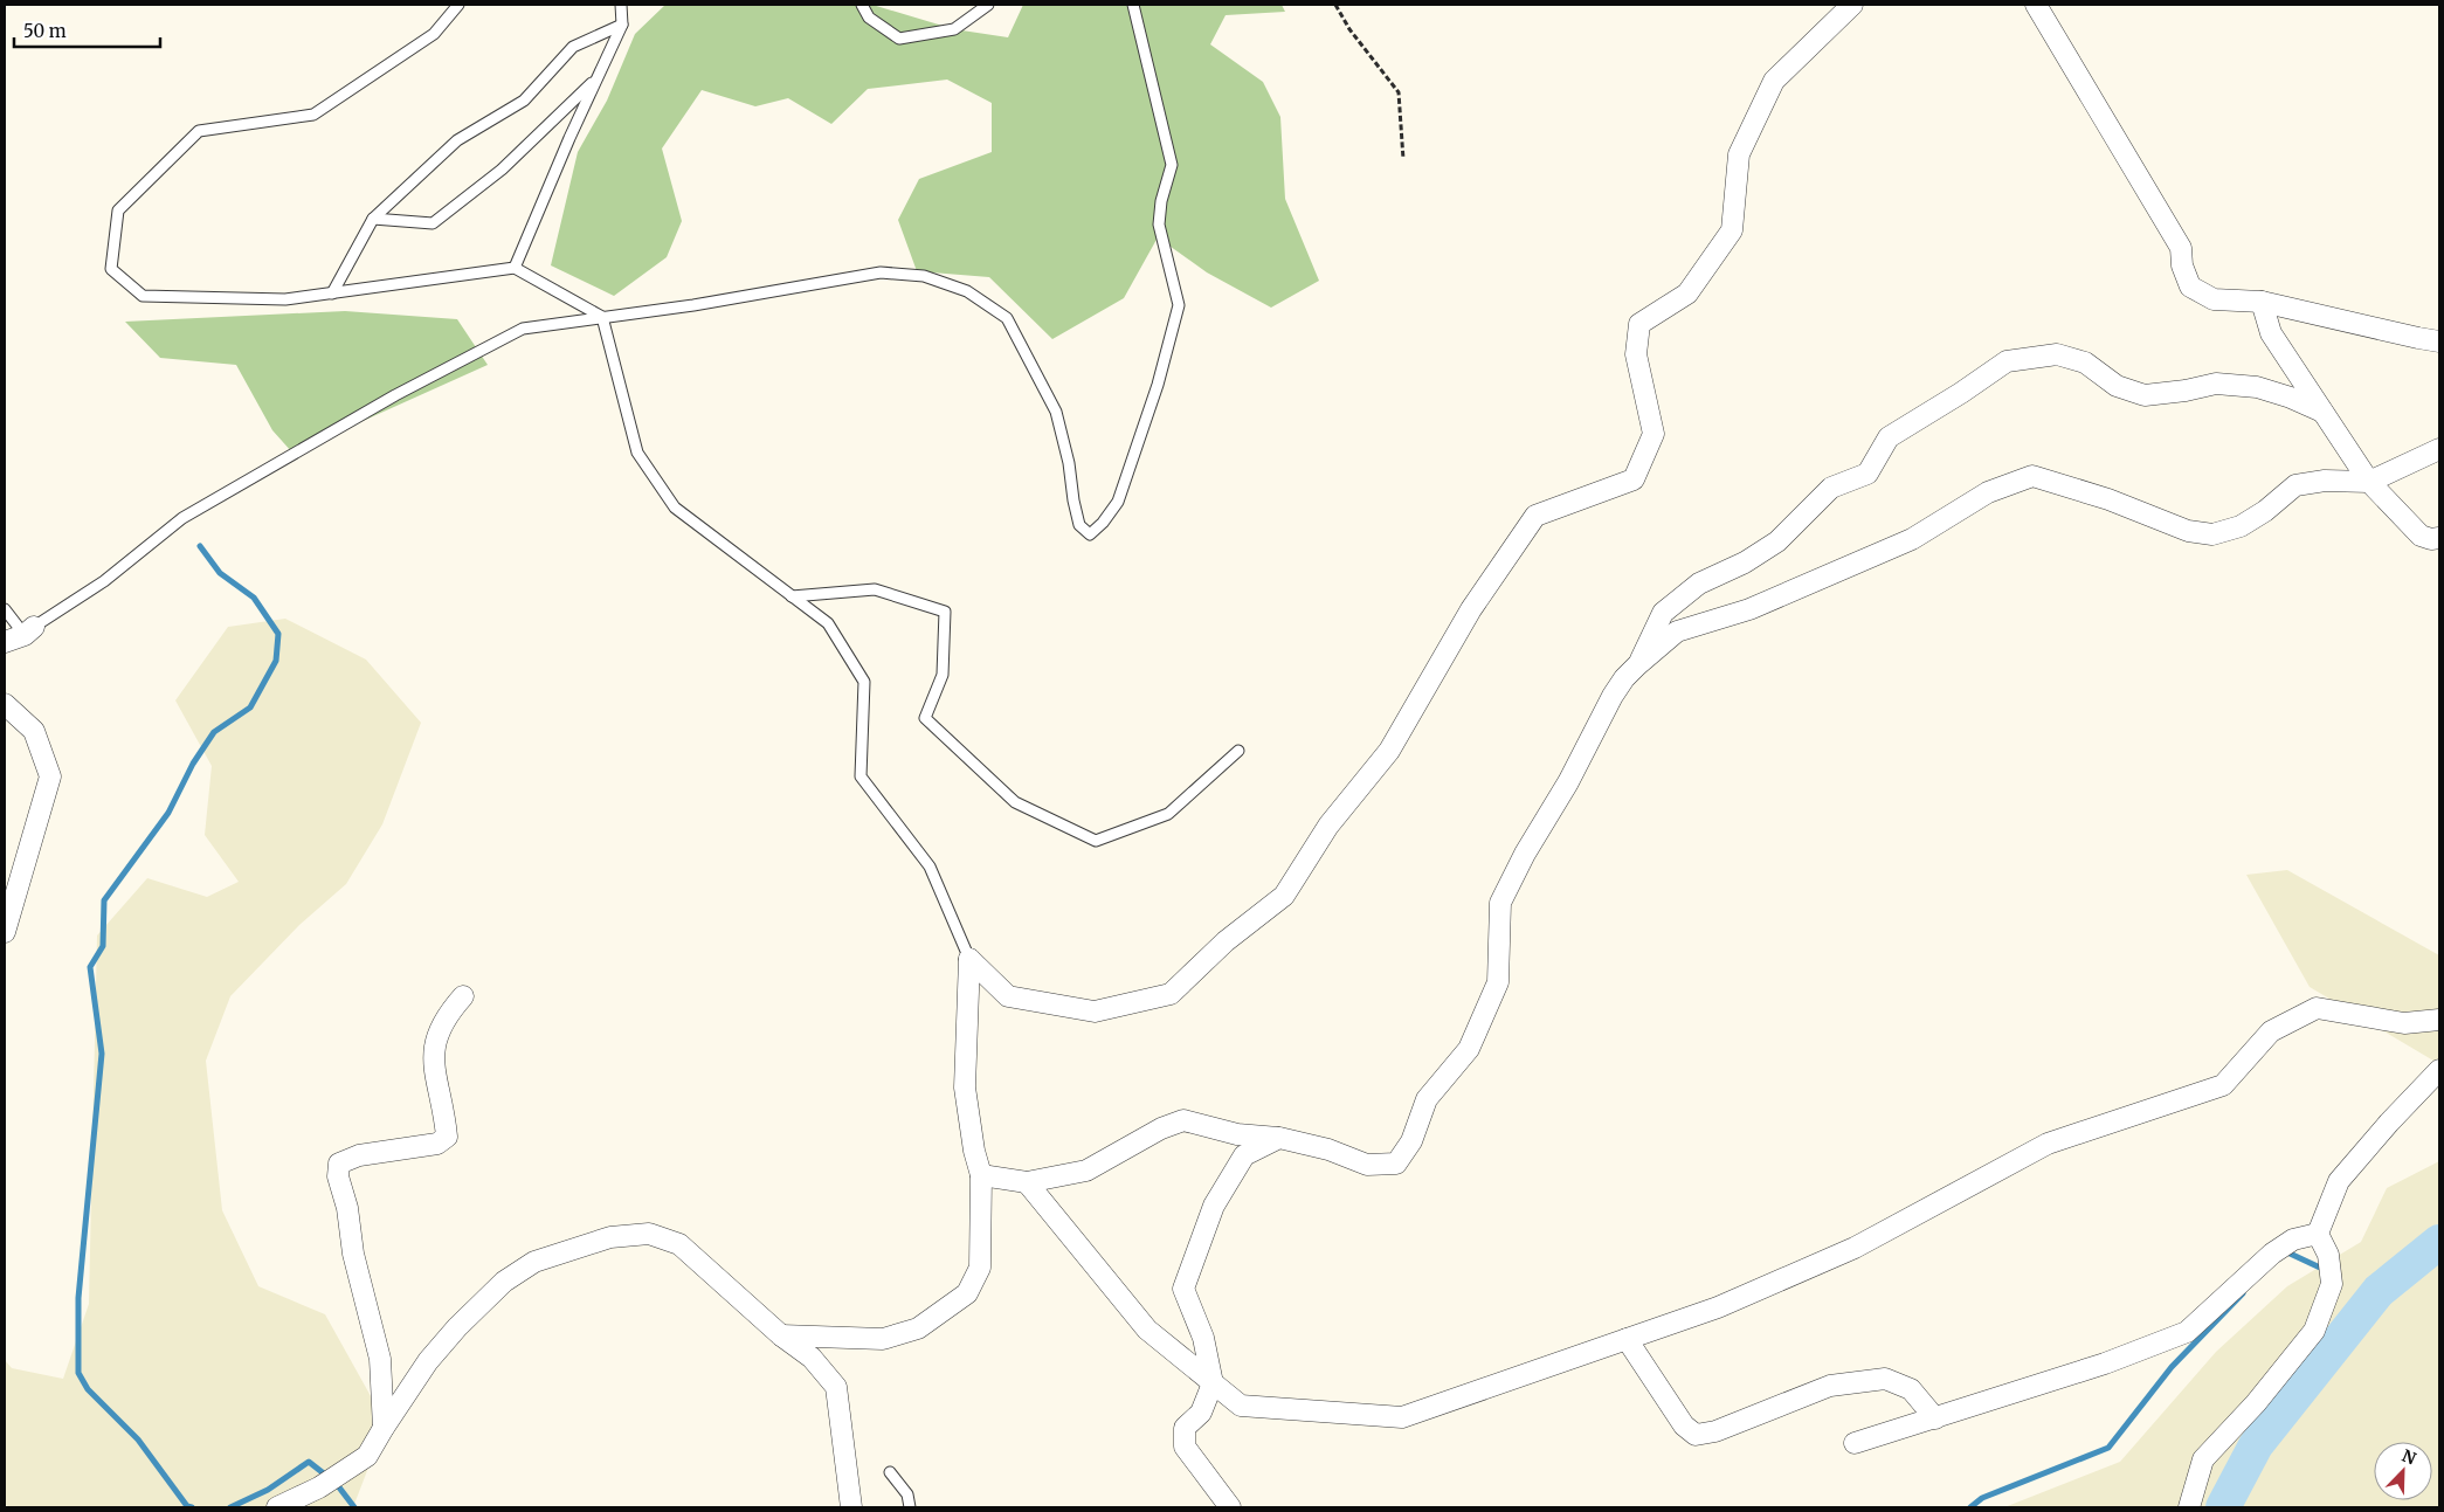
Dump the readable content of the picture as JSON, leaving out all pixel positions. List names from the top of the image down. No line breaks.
{"scale_bar":"50 m","north":"top right"}
